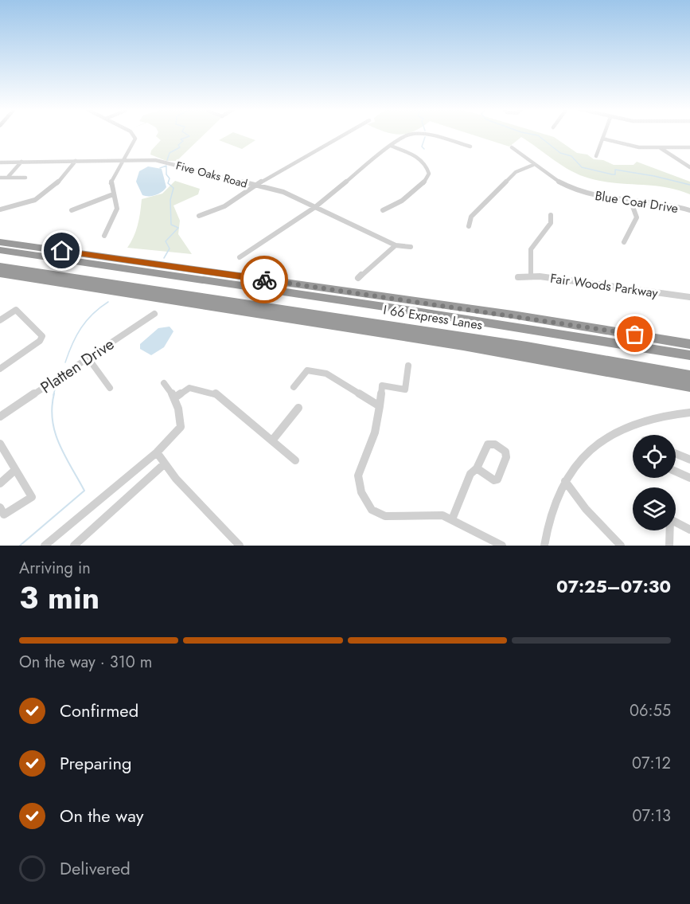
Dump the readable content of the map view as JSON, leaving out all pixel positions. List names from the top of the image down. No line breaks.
{"streets":{"highway":["I 66 Express Lanes"],"street":["Five Oaks Road","Blue Coat Drive","Fair Woods Parkway","Platten Drive"]},"page":{"heading":["3 min","Arriving in","07:25–07:30"],"bar":"On the way · 310 m","list":[["Confirmed","06:55"],["Preparing","07:12"],["On the way","07:13"],"Delivered"]}}
